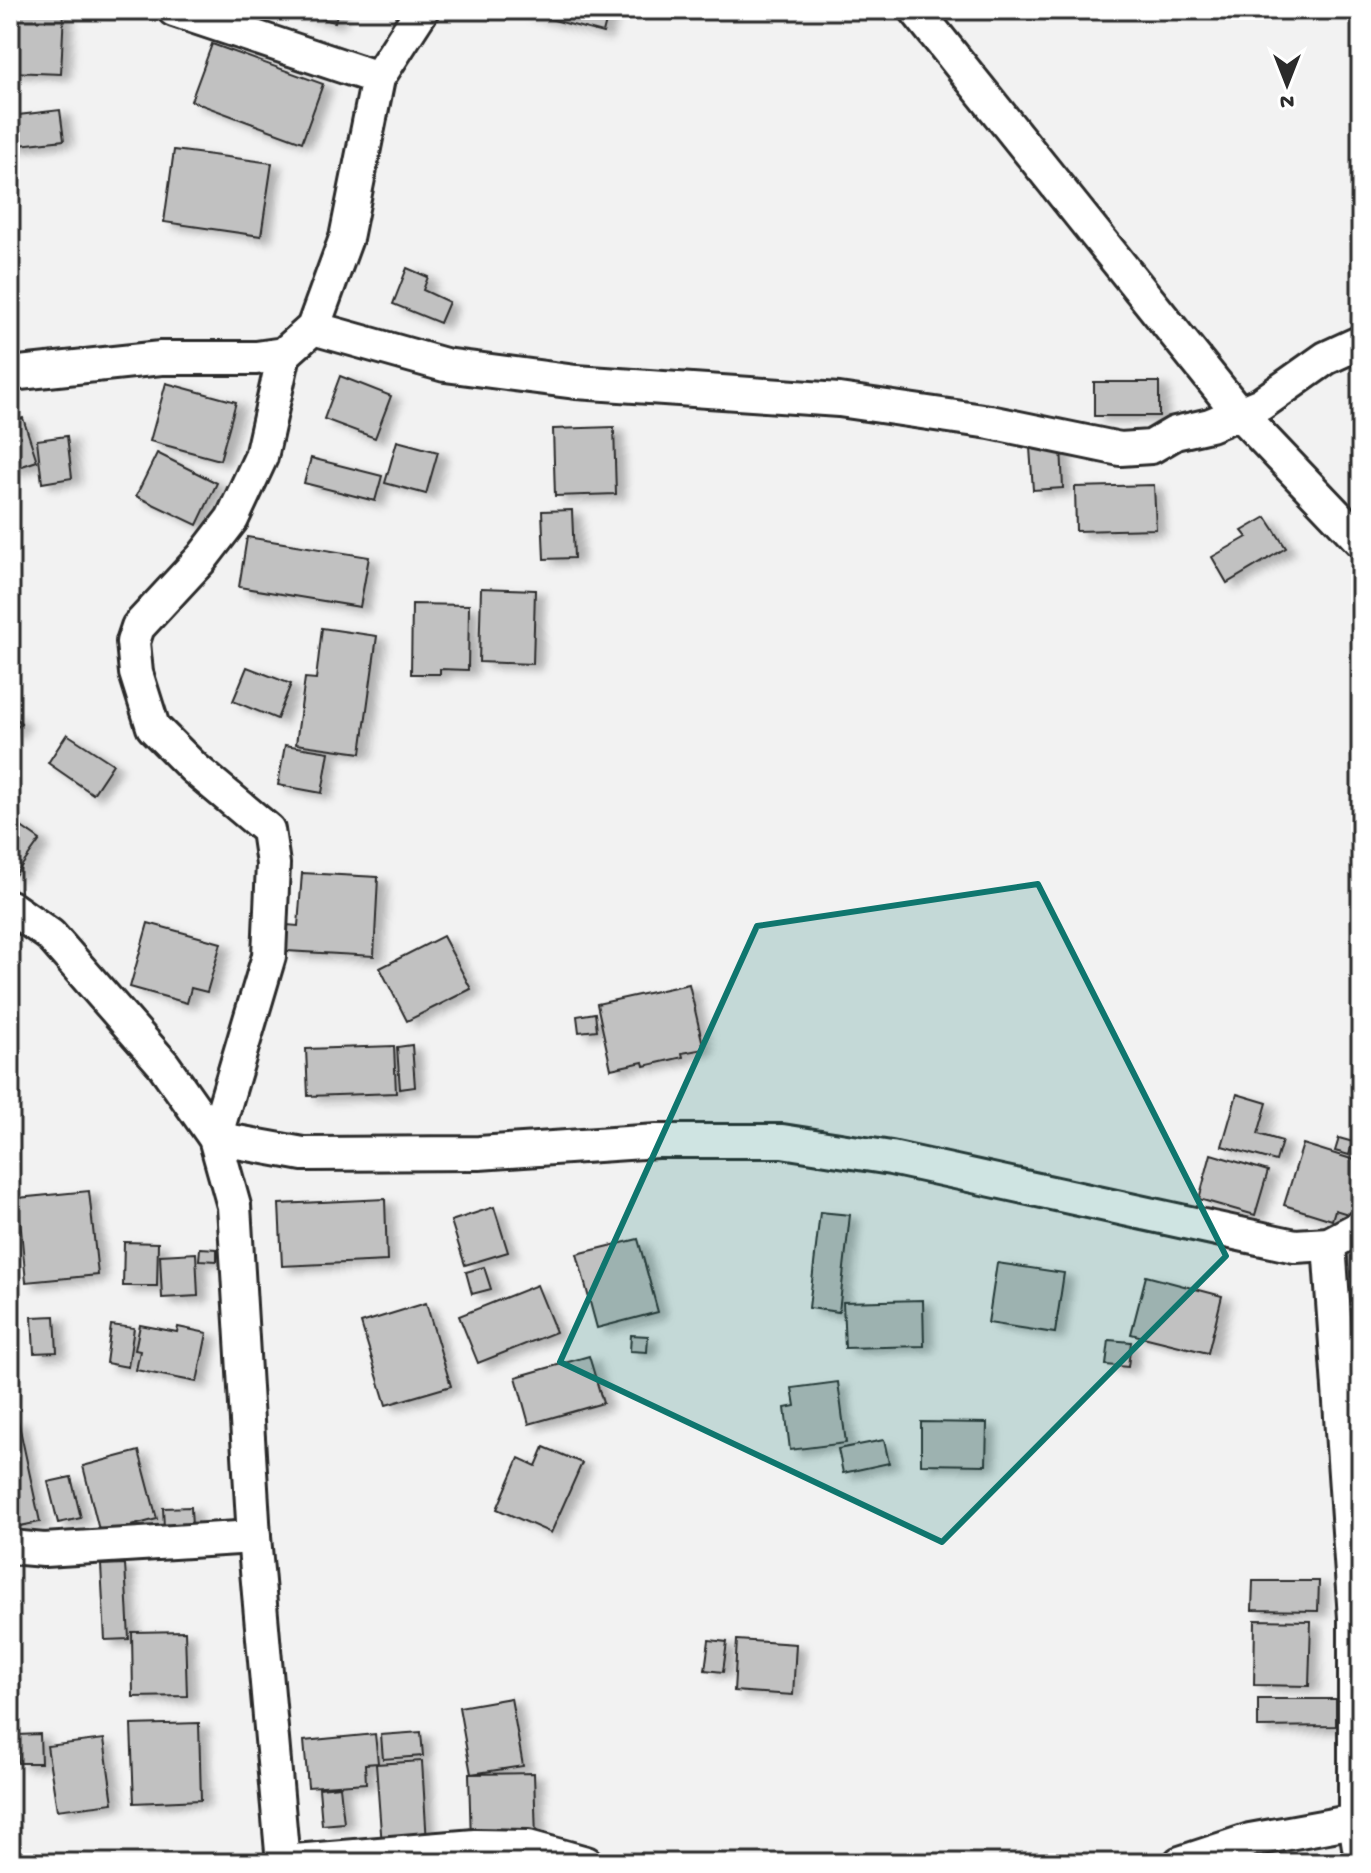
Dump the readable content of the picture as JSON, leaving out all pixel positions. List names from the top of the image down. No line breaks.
{"north":"bottom"}
